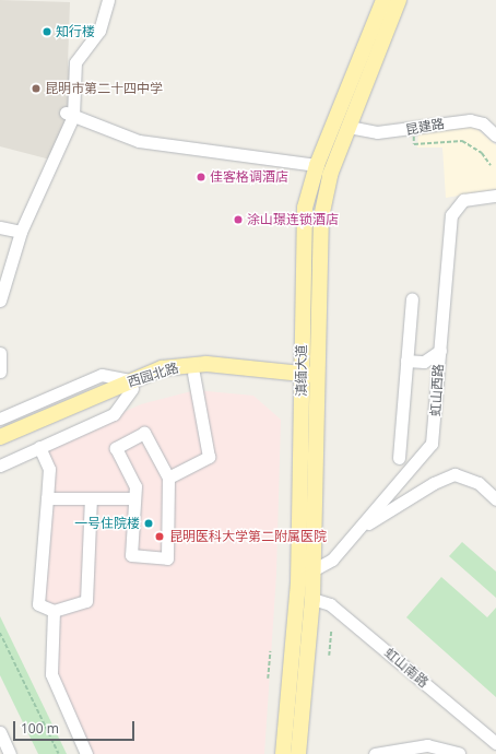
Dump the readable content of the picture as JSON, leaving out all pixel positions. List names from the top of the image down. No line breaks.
{"streets":{"main road":["滇缅大道","西园北路"],"street":["昆建路","虹山西路","虹山南路"]},"crossings":[["昆建路","滇缅大道"],["滇缅大道","西园北路"],["滇缅大道","虹山西路"],["滇缅大道","虹山南路"]],"places":["知行楼","昆明市第二十四中学","佳客格调酒店","涂山璟连锁酒店","一号住院楼","昆明医科大学第二附属医院"],"scale_bar":"100 m"}
